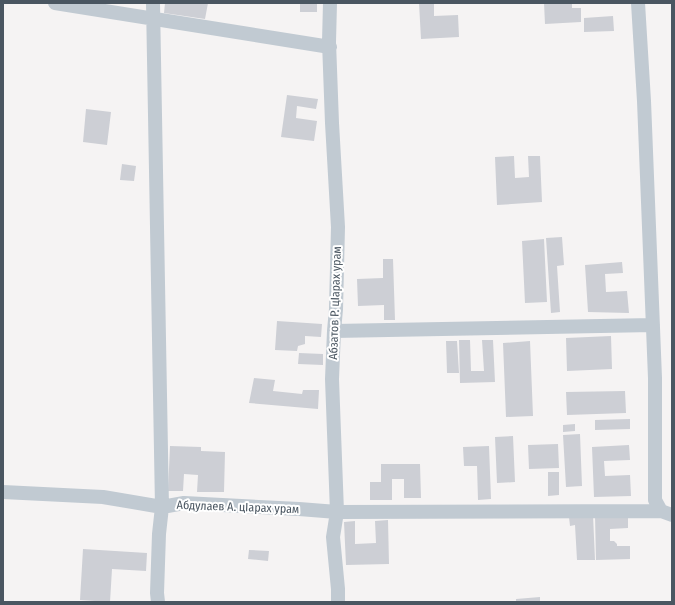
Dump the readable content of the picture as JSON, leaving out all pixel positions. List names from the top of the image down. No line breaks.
{"streets":{"street":["Абзатов Р. цIарах урам","Абдулаев А. цIарах урам"]},"crossings":[["Абзатов Р. цIарах урам","Абдулаев А. цIарах урам"]]}
